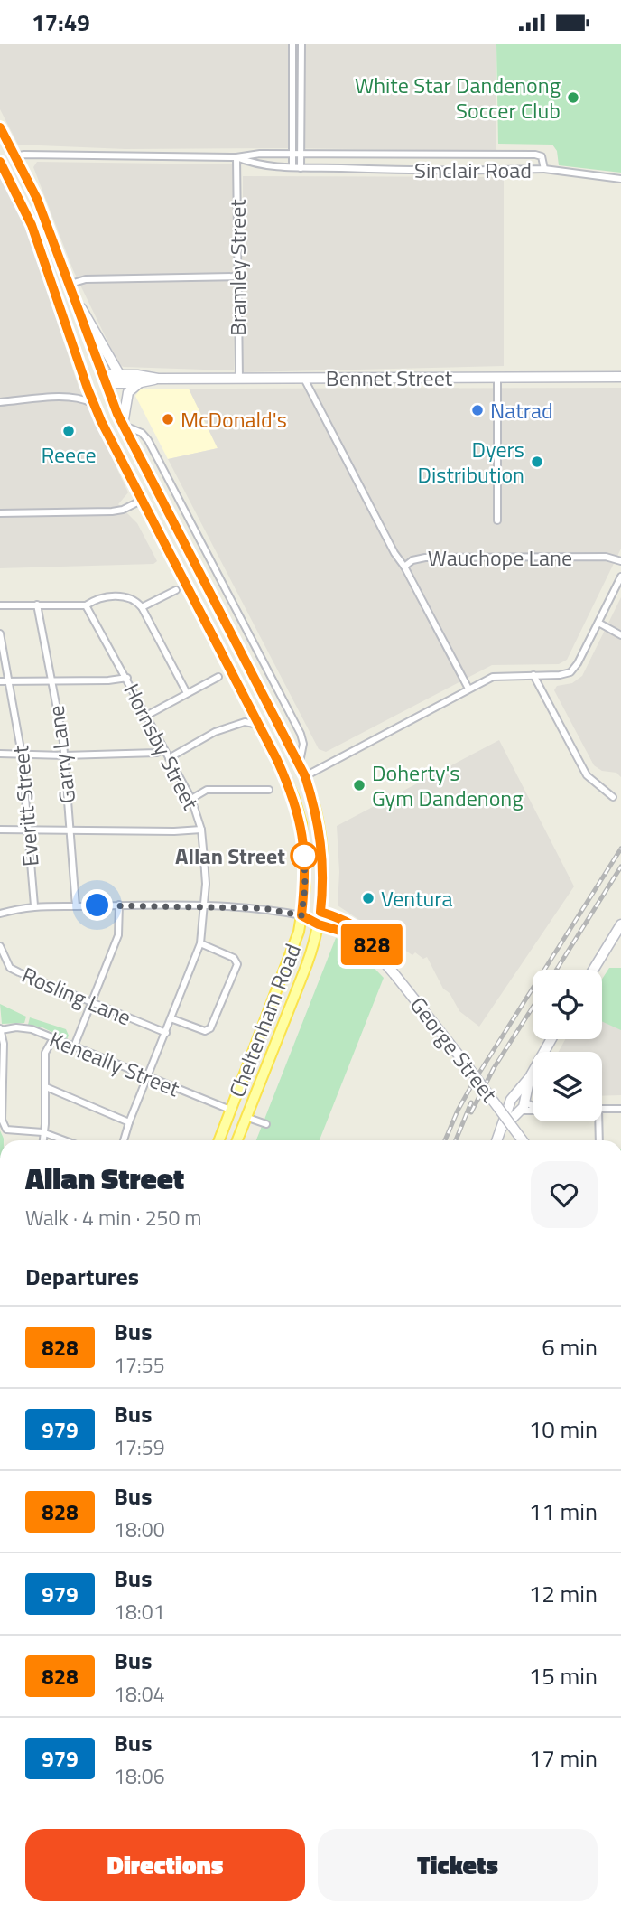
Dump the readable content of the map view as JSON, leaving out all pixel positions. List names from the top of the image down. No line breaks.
{"streets":{"main road":["Bennet Street","Cheltenham Road","George Street"],"street":["Sinclair Road","Bramley Street","Wauchope Lane","Hornsby Street","Garry Lane","Everitt Street","Rosling Lane","Keneally Street"]},"crossings":[["Sinclair Road","Bramley Street"],["Bramley Street","Bennet Street"],["Bennet Street","Wauchope Lane"],["Hornsby Street","Rosling Lane"],["Hornsby Street","Keneally Street"],["Cheltenham Road","George Street"],["Cheltenham Road","Keneally Street"]],"places":["White Star Dandenong Soccer Club","Natrad","McDonald's","Reece","Dyers Distribution","Doherty's Gym Dandenong","Allan Street","Ventura"],"lines":["bus line 828"],"page":{"status":"17:49","on_map":"828","heading":[["Allan Street","Walk · 4 min · 250 m"],"Departures"],"list":[{"mark":"828","name":"Bus","note":"17:55","value":"6 min"},{"mark":"979","name":"Bus","note":"17:59","value":"10 min"},{"mark":"828","name":"Bus","note":"18:00","value":"11 min"},{"mark":"979","name":"Bus","note":"18:01","value":"12 min"},{"mark":"828","name":"Bus","note":"18:04","value":"15 min"},{"mark":"979","name":"Bus","note":"18:06","value":"17 min"}],"buttons":["Directions","Tickets"]}}
